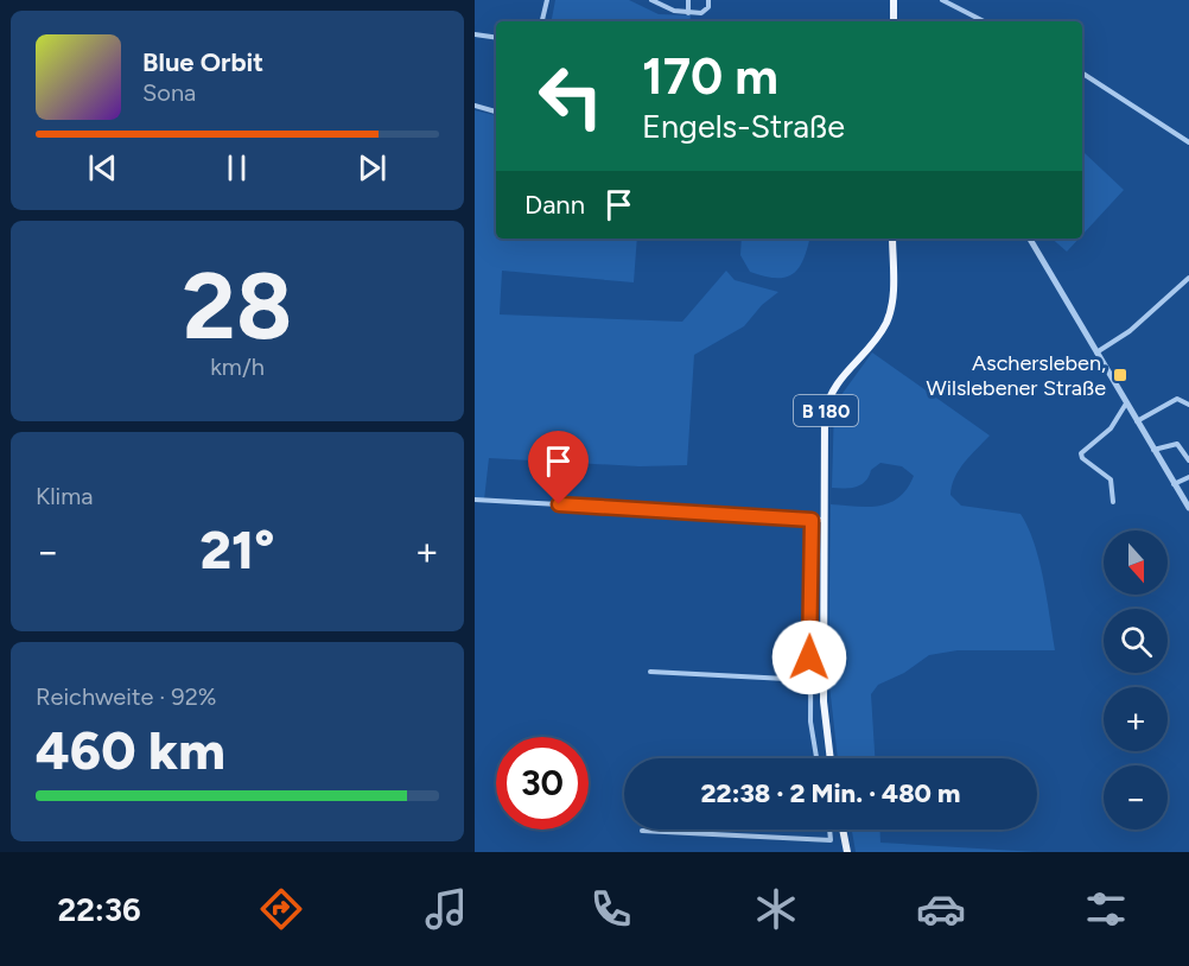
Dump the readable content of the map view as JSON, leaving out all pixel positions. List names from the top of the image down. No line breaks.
{"streets":{"main road":["B 180"]},"places":{"transit":["Aschersleben, Wilslebener Straße"]},"north":"bottom","page":{"turn":["170 m","Engels-Straße"],"song":["Blue Orbit","Sona"],"then":"Dann","tile":[["28","km/h"],"Klima",["Reichweite · 92%","460 km"]],"heat":["−","21°","+"],"map_buttons":["+","−"],"limit":"30","trip":"22:38 · 2 Min. · 480 m","tabs":"22:36"}}
